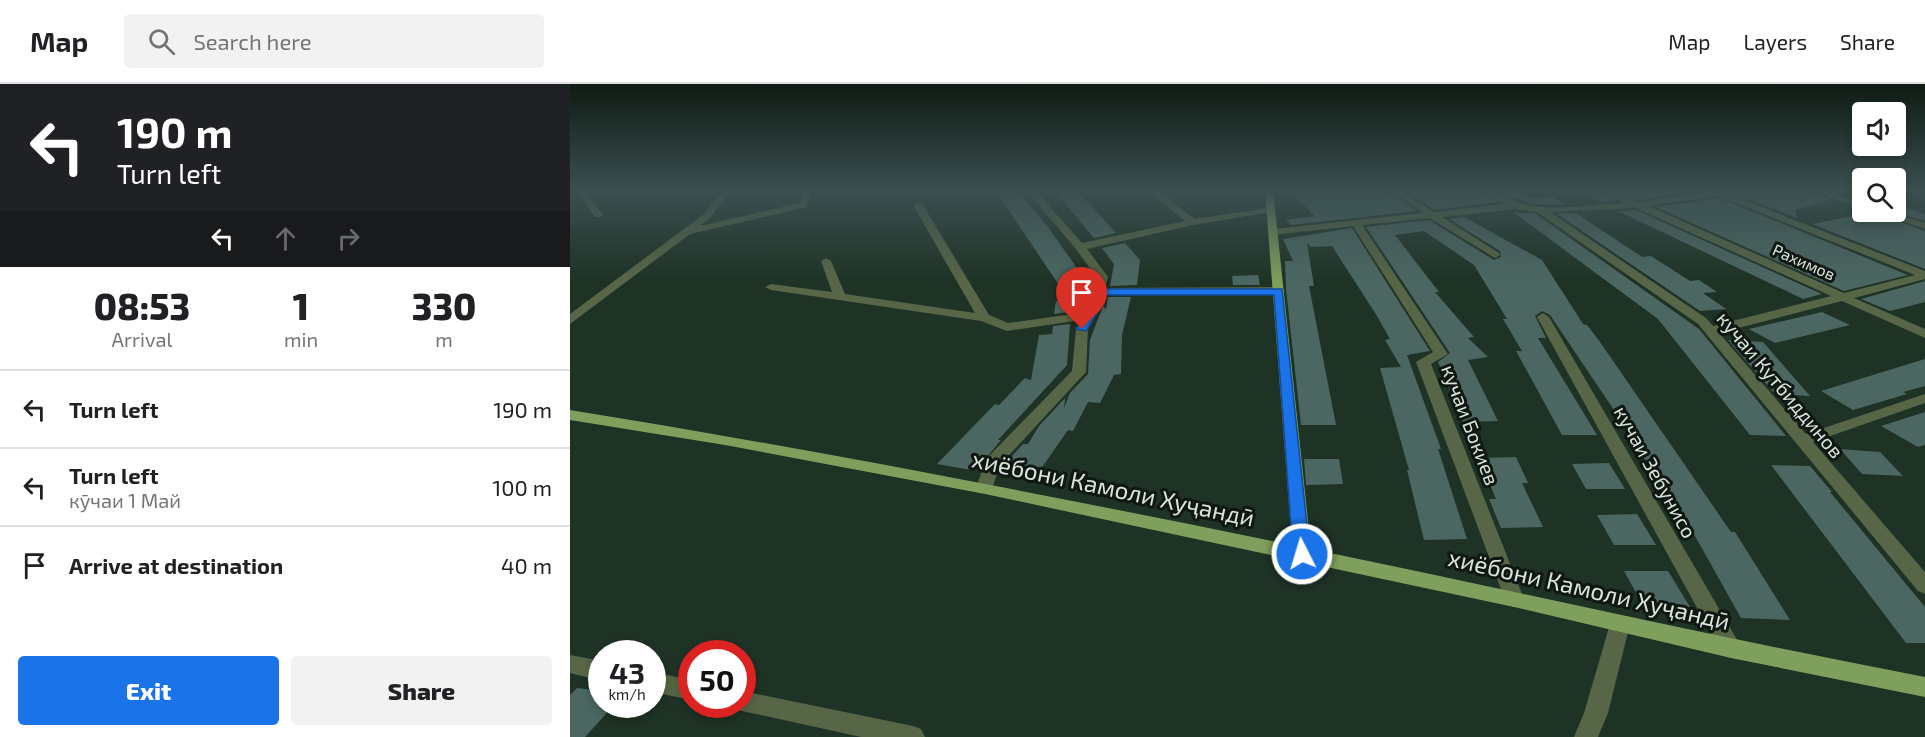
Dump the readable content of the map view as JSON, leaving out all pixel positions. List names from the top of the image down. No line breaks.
{"streets":{"main road":["хиёбони Камоли Хуҷандӣ"],"street":["Рахимов","кучаи Кутбиддинов","кучаи Бокиев","кучаи Зебунисо"]},"crossings":[["кучаи Бокиев","хиёбони Камоли Хуҷандӣ"],["кучаи Зебунисо","хиёбони Камоли Хуҷандӣ"]],"page":{"header":"Map","search":"Search here","nav":["Map","Layers","Share"],"turn":["190 m","Turn left"],"eta":["08:53","Arrival","1","min","330","m"],"list":[{"name":"Turn left","value":"190 m"},{"name":"Turn left","note":"кӯчаи 1 Май","value":"100 m"},{"name":"Arrive at destination","value":"40 m"}],"speed":"43 km/h","limit":"50","buttons":["Exit","Share"]}}
